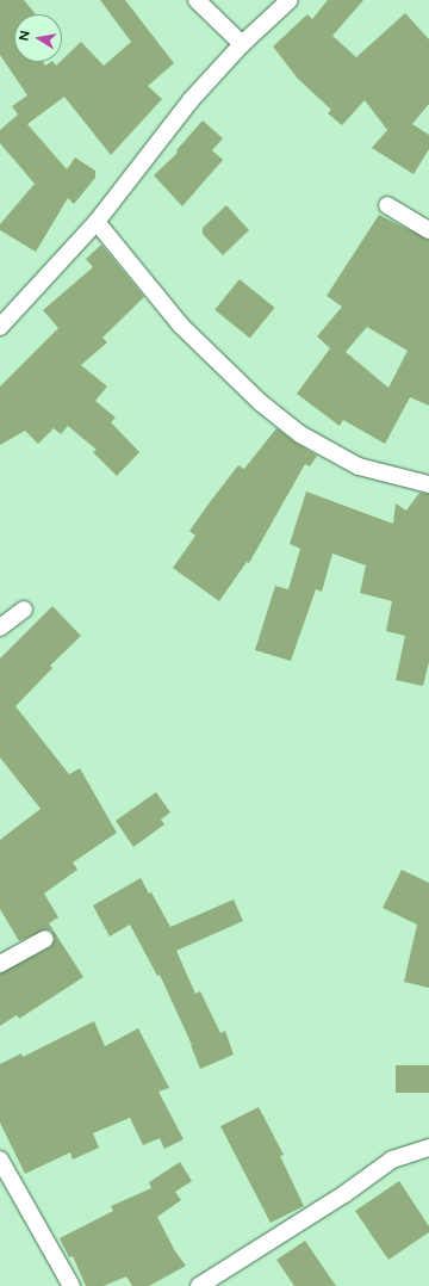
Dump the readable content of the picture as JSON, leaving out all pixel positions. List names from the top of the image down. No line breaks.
{"north":"left"}
